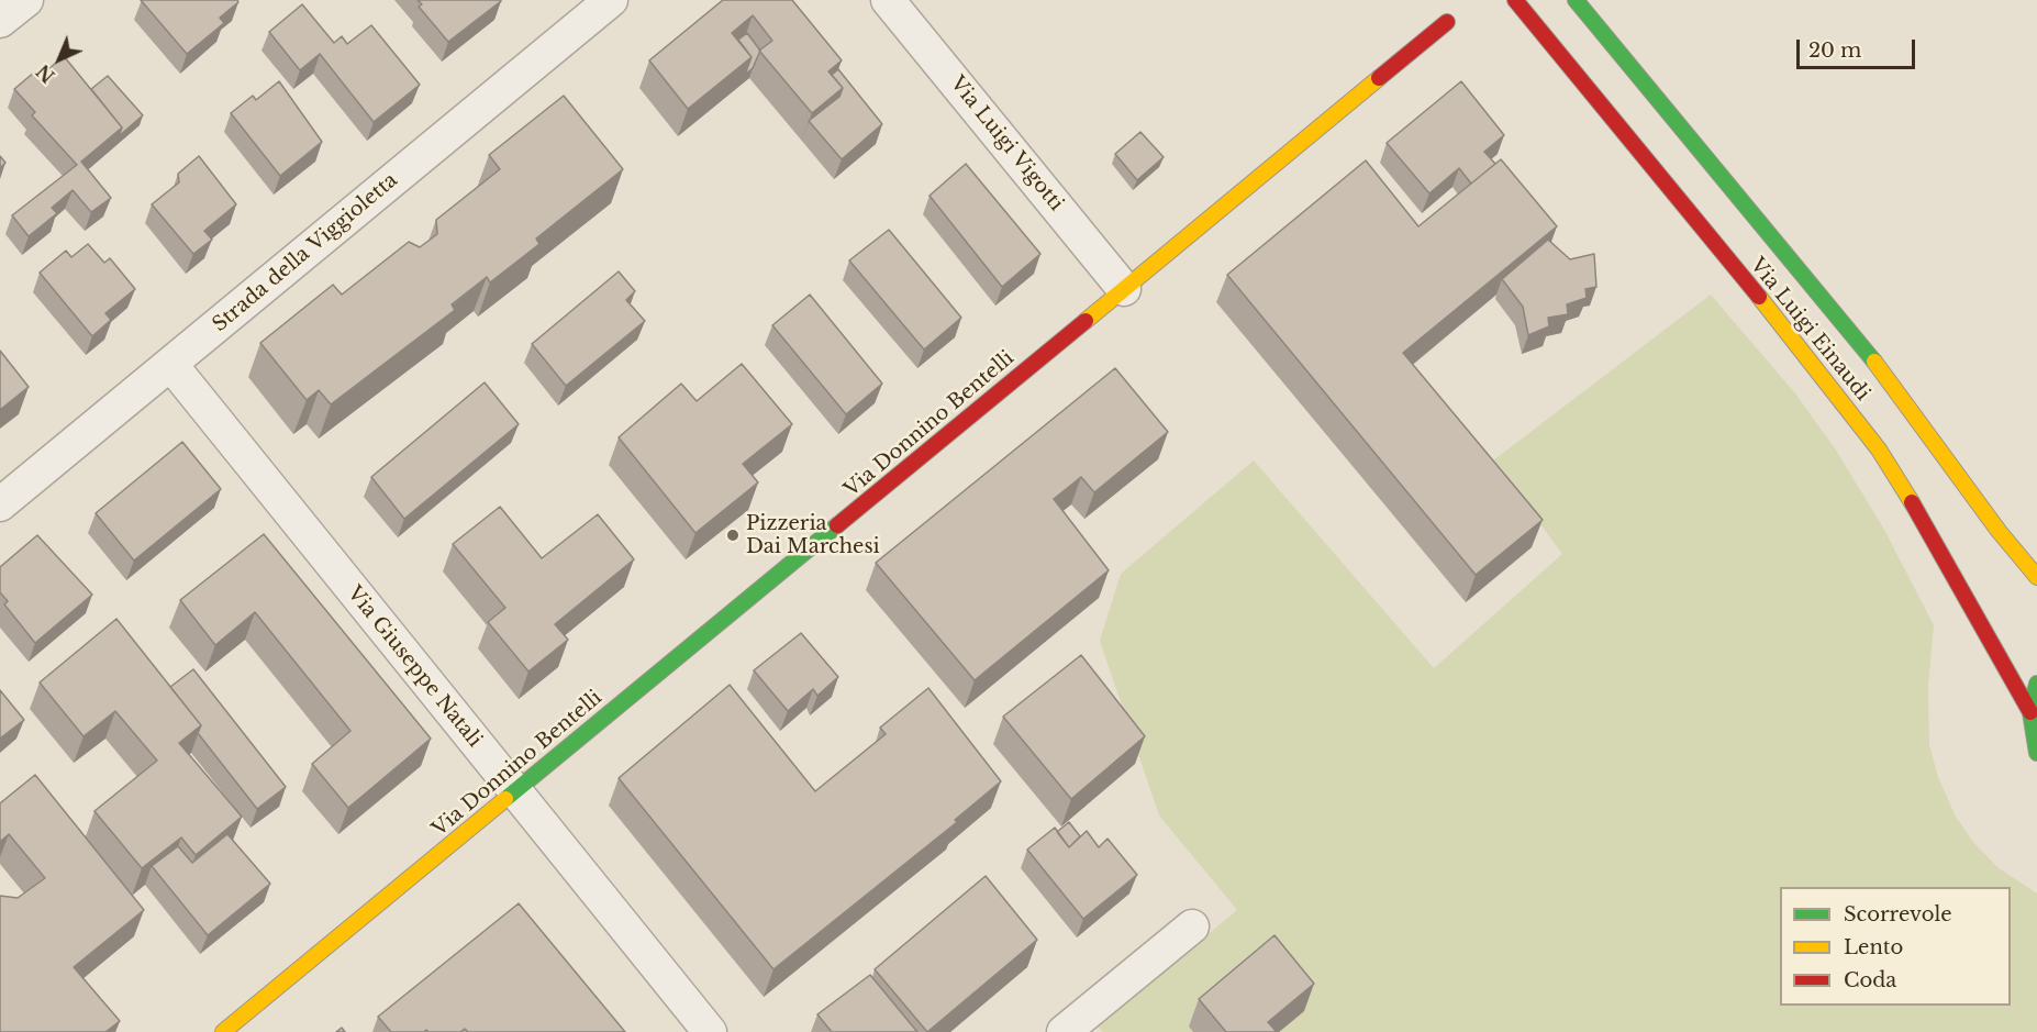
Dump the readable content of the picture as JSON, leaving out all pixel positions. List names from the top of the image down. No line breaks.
{"streets":{"main road":["Via Luigi Einaudi","Via Donnino Bentelli"],"street":["Via Luigi Vigotti","Strada della Viggioletta","Via Giuseppe Natali"]},"crossings":[["Via Luigi Vigotti","Via Donnino Bentelli"],["Strada della Viggioletta","Via Giuseppe Natali"],["Via Donnino Bentelli","Via Giuseppe Natali"]],"places":["Pizzeria Dai Marchesi"],"legend":["Scorrevole","Lento","Coda"],"scale_bar":"20 m","north":"bottom left"}
